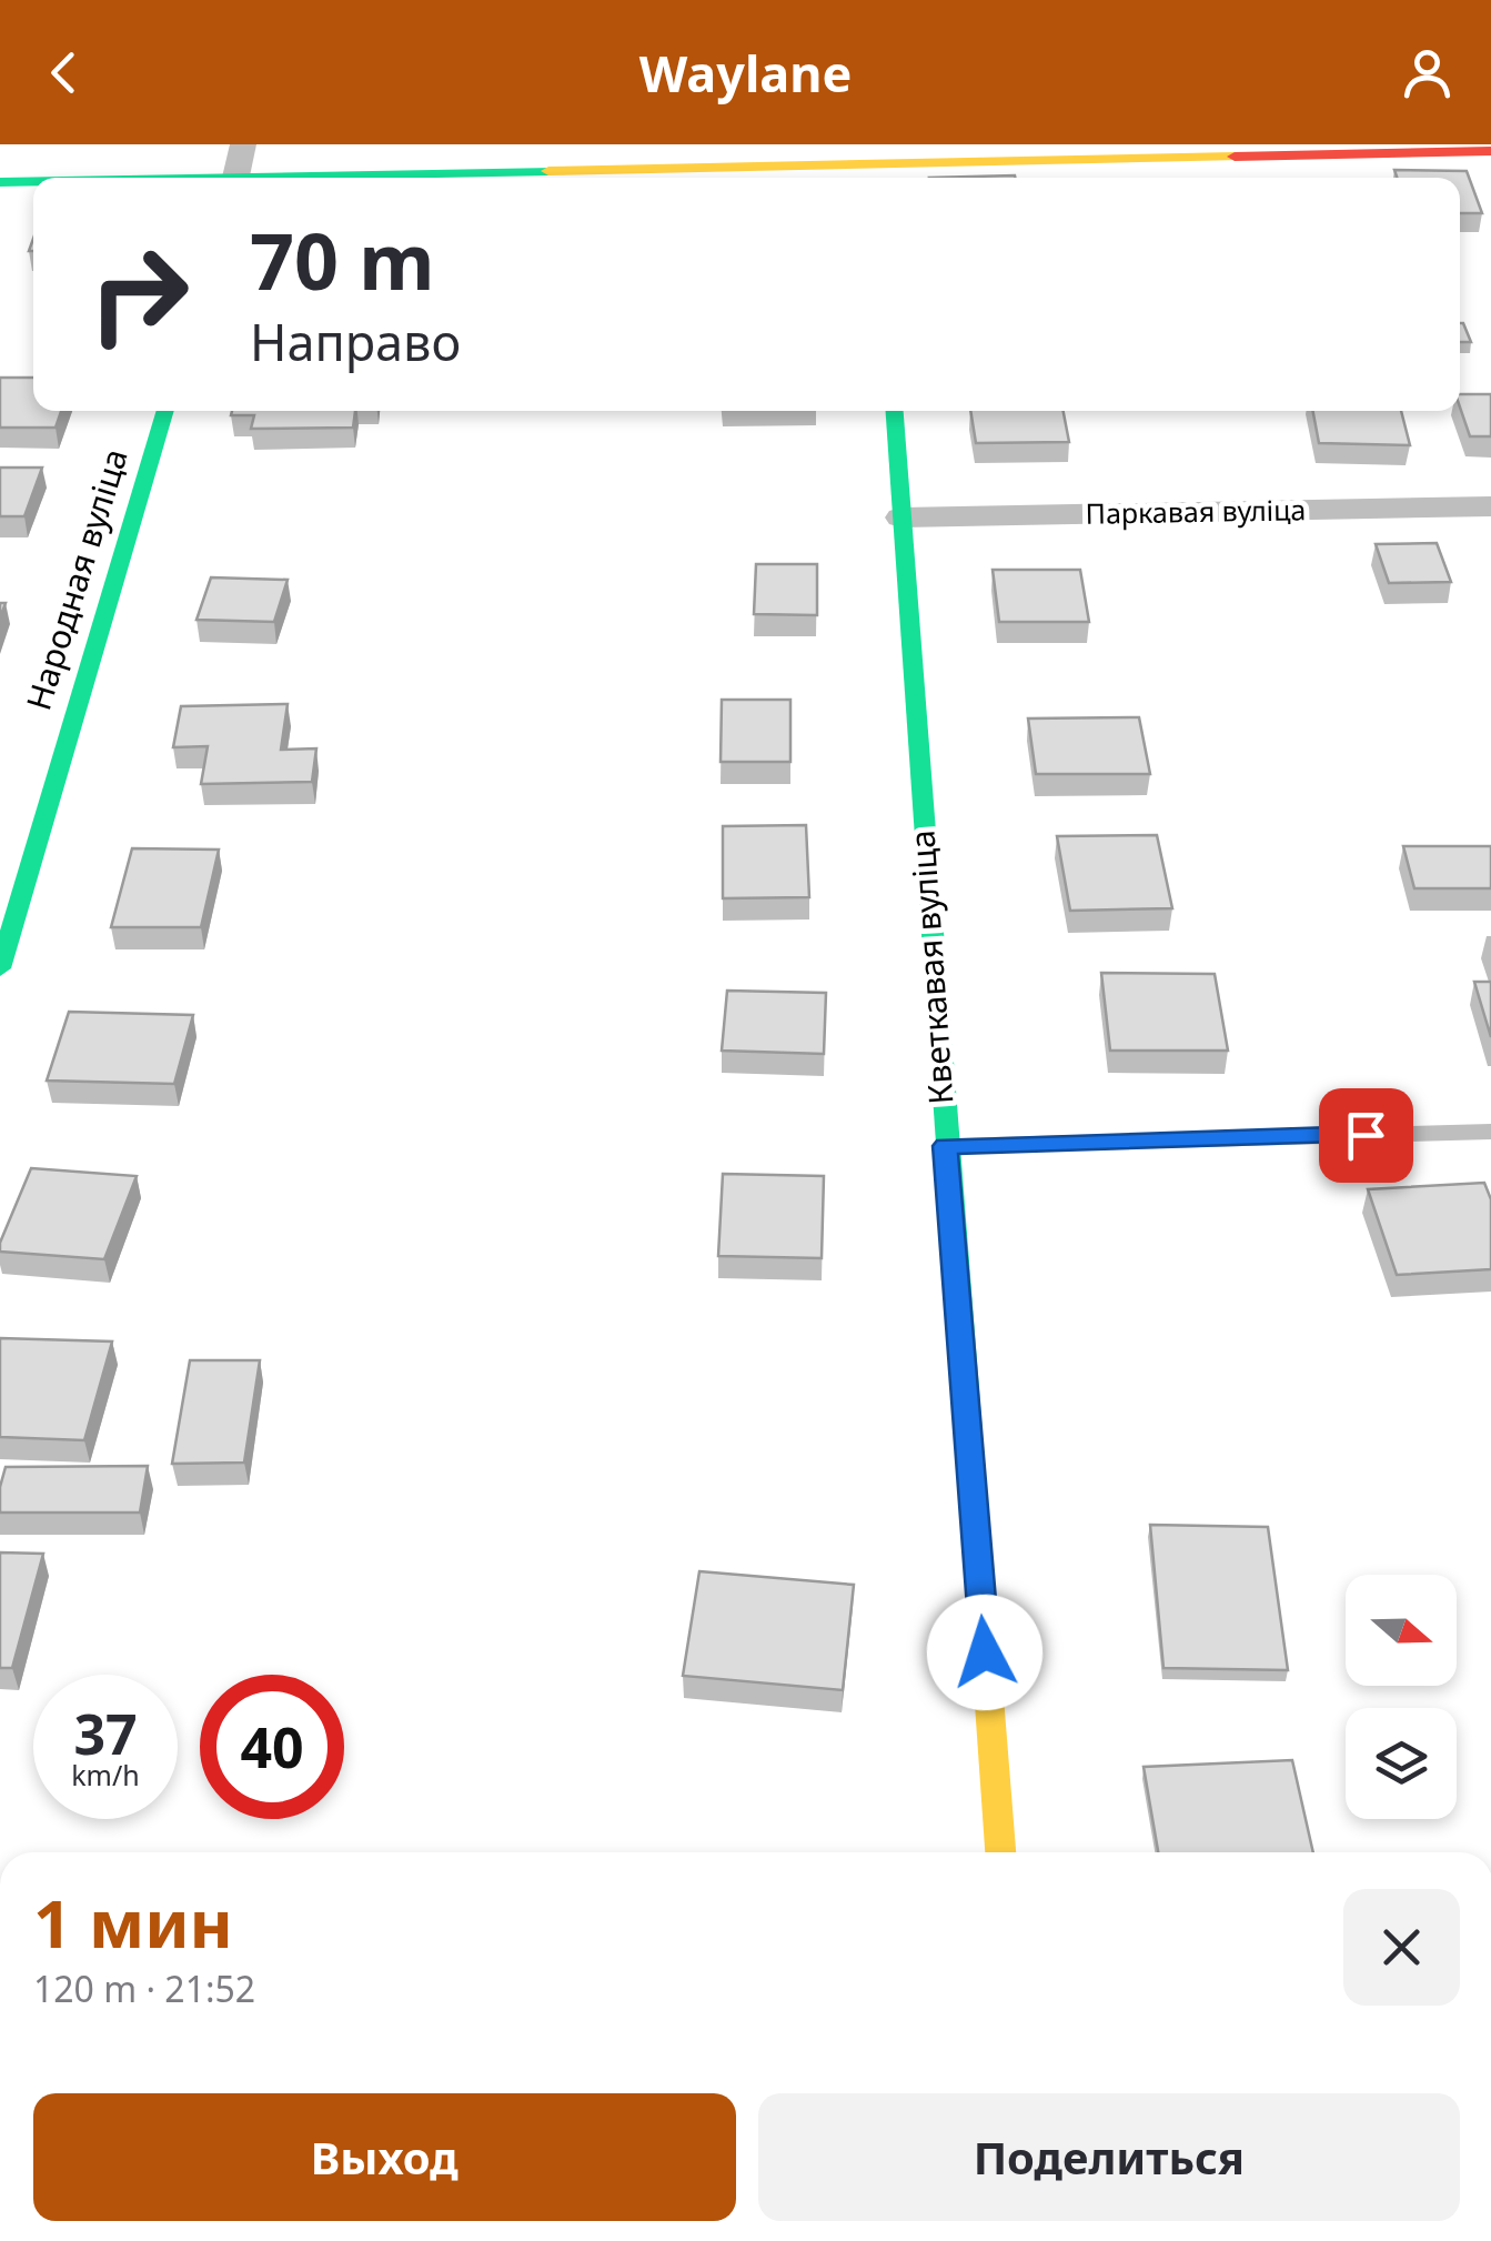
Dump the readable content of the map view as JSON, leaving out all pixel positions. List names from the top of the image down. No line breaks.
{"streets":{"street":["Паркавая вуліца","Народная вуліца","Кветкавая вуліца"]},"crossings":[["Паркавая вуліца","Кветкавая вуліца"]],"north":"right","page":{"header":"Waylane","turn":["70 m","Направо"],"speed":"37 km/h","limit":"40","heading":["1 мин","120 m · 21:52"],"buttons":["Выход","Поделиться"]}}
